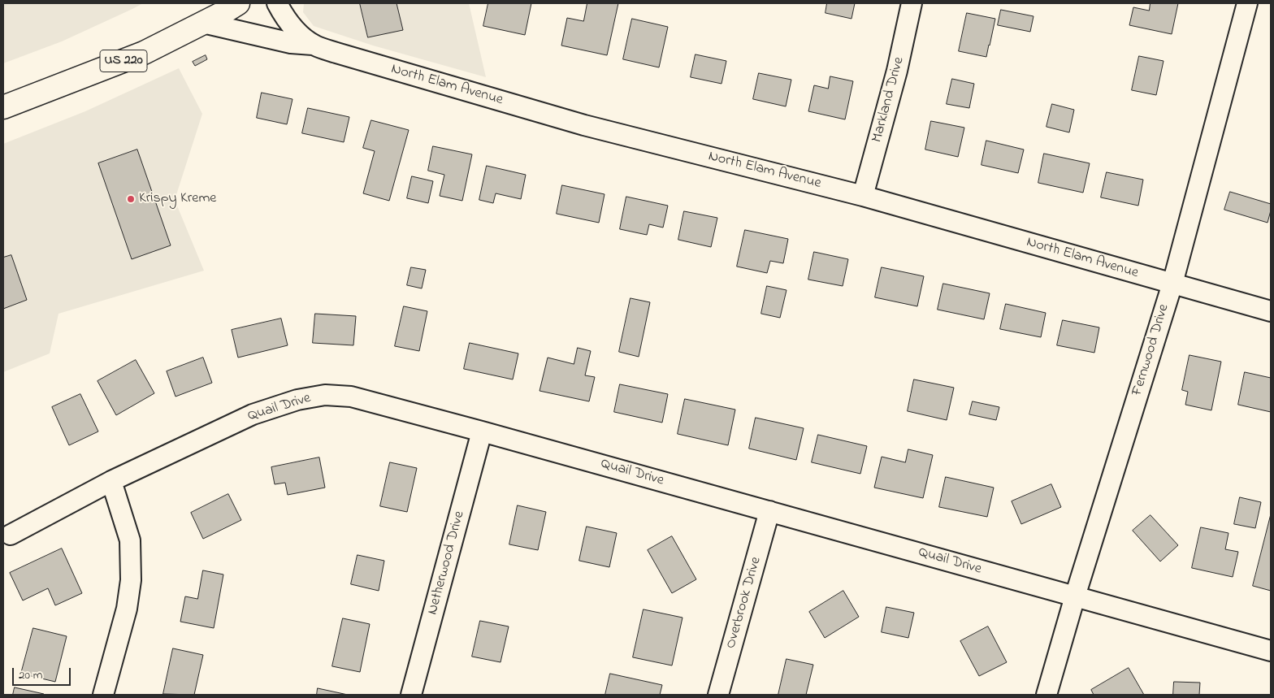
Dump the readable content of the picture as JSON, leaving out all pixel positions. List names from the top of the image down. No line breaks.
{"streets":{"main road":["US 220"],"street":["North Elam Avenue","Markland Drive","Fernwood Drive","Quail Drive","Netherwood Drive","Overbrook Drive"]},"crossings":[["North Elam Avenue","Markland Drive"],["North Elam Avenue","Fernwood Drive"],["Fernwood Drive","Quail Drive"],["Quail Drive","Netherwood Drive"],["Quail Drive","Overbrook Drive"]],"places":["Krispy Kreme"],"scale_bar":"20 m"}
